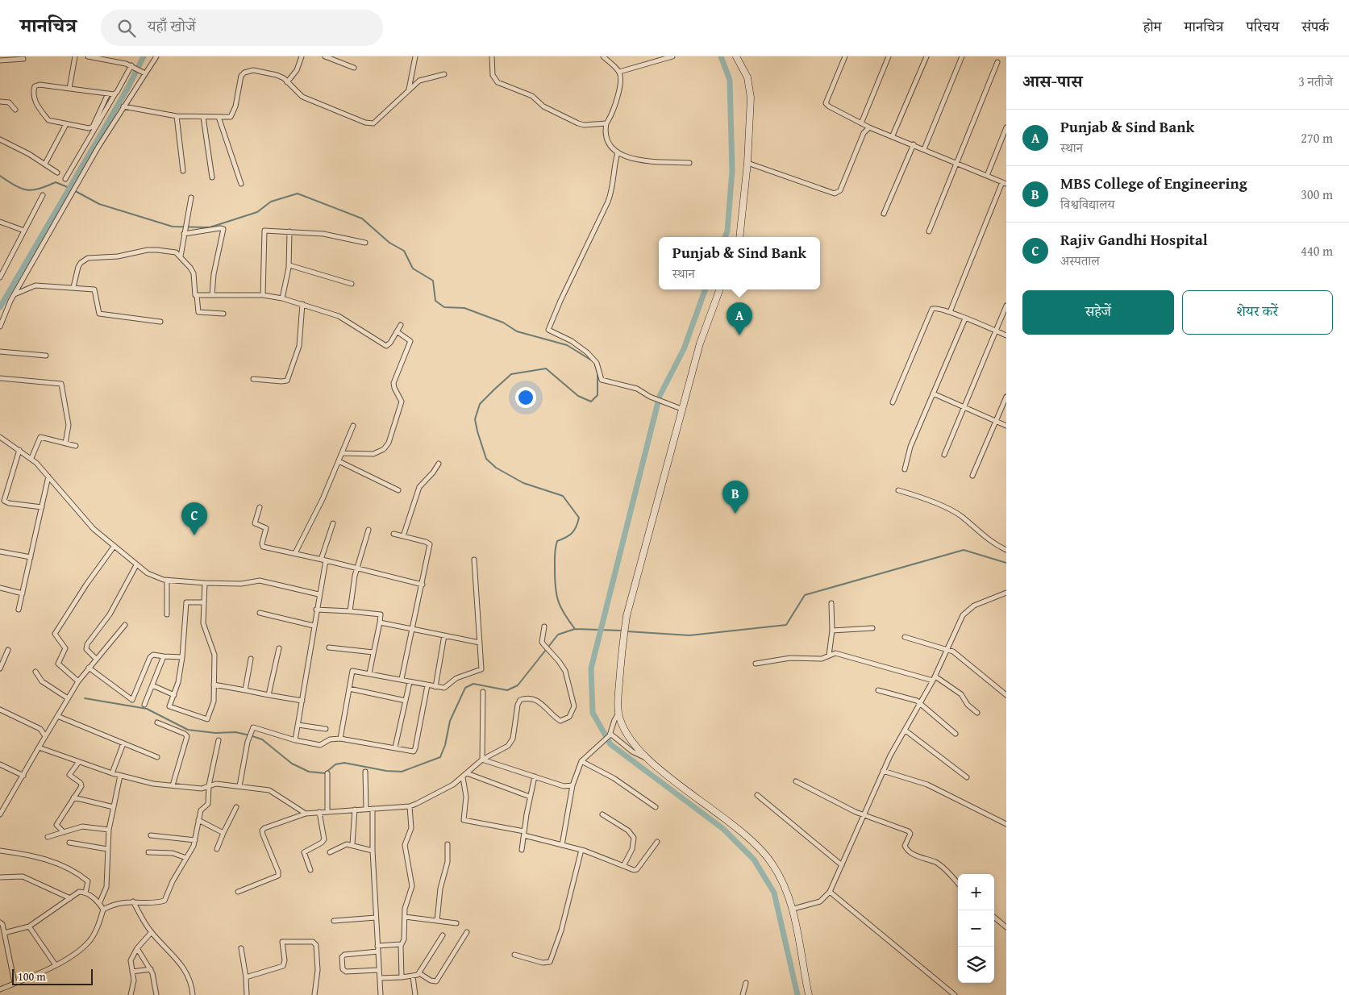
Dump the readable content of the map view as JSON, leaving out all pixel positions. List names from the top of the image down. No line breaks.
{"scale_bar":"100 m","page":{"header":"मानचित्र","search":"यहाँ खोजें","nav":["होम","मानचित्र","परिचय","संपर्क"],"heading":["आस-पास","3 नतीजे"],"list":[{"mark":"A","name":"Punjab & Sind Bank","note":"स्थान","value":"270 m"},{"mark":"B","name":"MBS College of Engineering","note":"विश्वविद्यालय","value":"300 m"},{"mark":"C","name":"Rajiv Gandhi Hospital","note":"अस्पताल","value":"440 m"}],"popup":["Punjab & Sind Bank","स्थान"],"buttons":["सहेजें","शेयर करें"],"pins":["A","B","C"],"map_buttons":["+","−"],"scale":"100 m"}}
